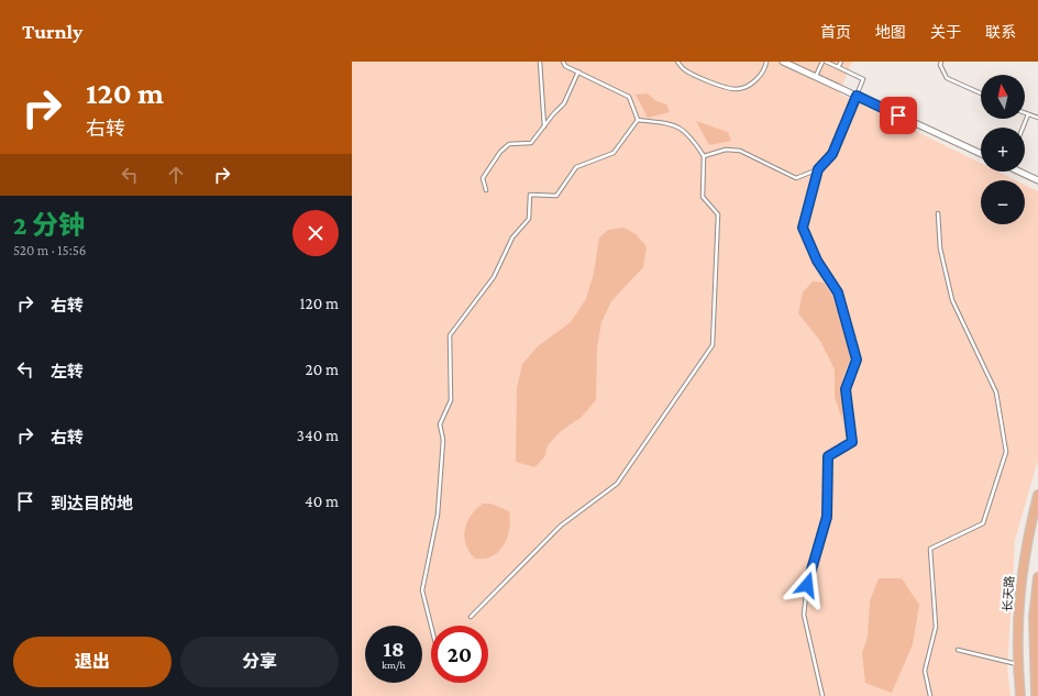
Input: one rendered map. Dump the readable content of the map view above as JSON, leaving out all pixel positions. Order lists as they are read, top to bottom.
{
  "streets": {
    "main road": ["长天路"]
  },
  "north": "top",
  "page": {
    "header": "Turnly",
    "nav": [
      "首页",
      "地图",
      "关于",
      "联系"
    ],
    "turn": ["120 m", "右转"],
    "map_buttons": ["+", "−"],
    "heading": ["2 分钟", "520 m · 15:56"],
    "list": [
      {
        "name": "右转",
        "value": "120 m"
      },
      {
        "name": "左转",
        "value": "20 m"
      },
      {
        "name": "右转",
        "value": "340 m"
      },
      {
        "name": "到达目的地",
        "value": "40 m"
      }
    ],
    "speed": "18 km/h",
    "limit": "20",
    "buttons": ["退出", "分享"]
  }
}
